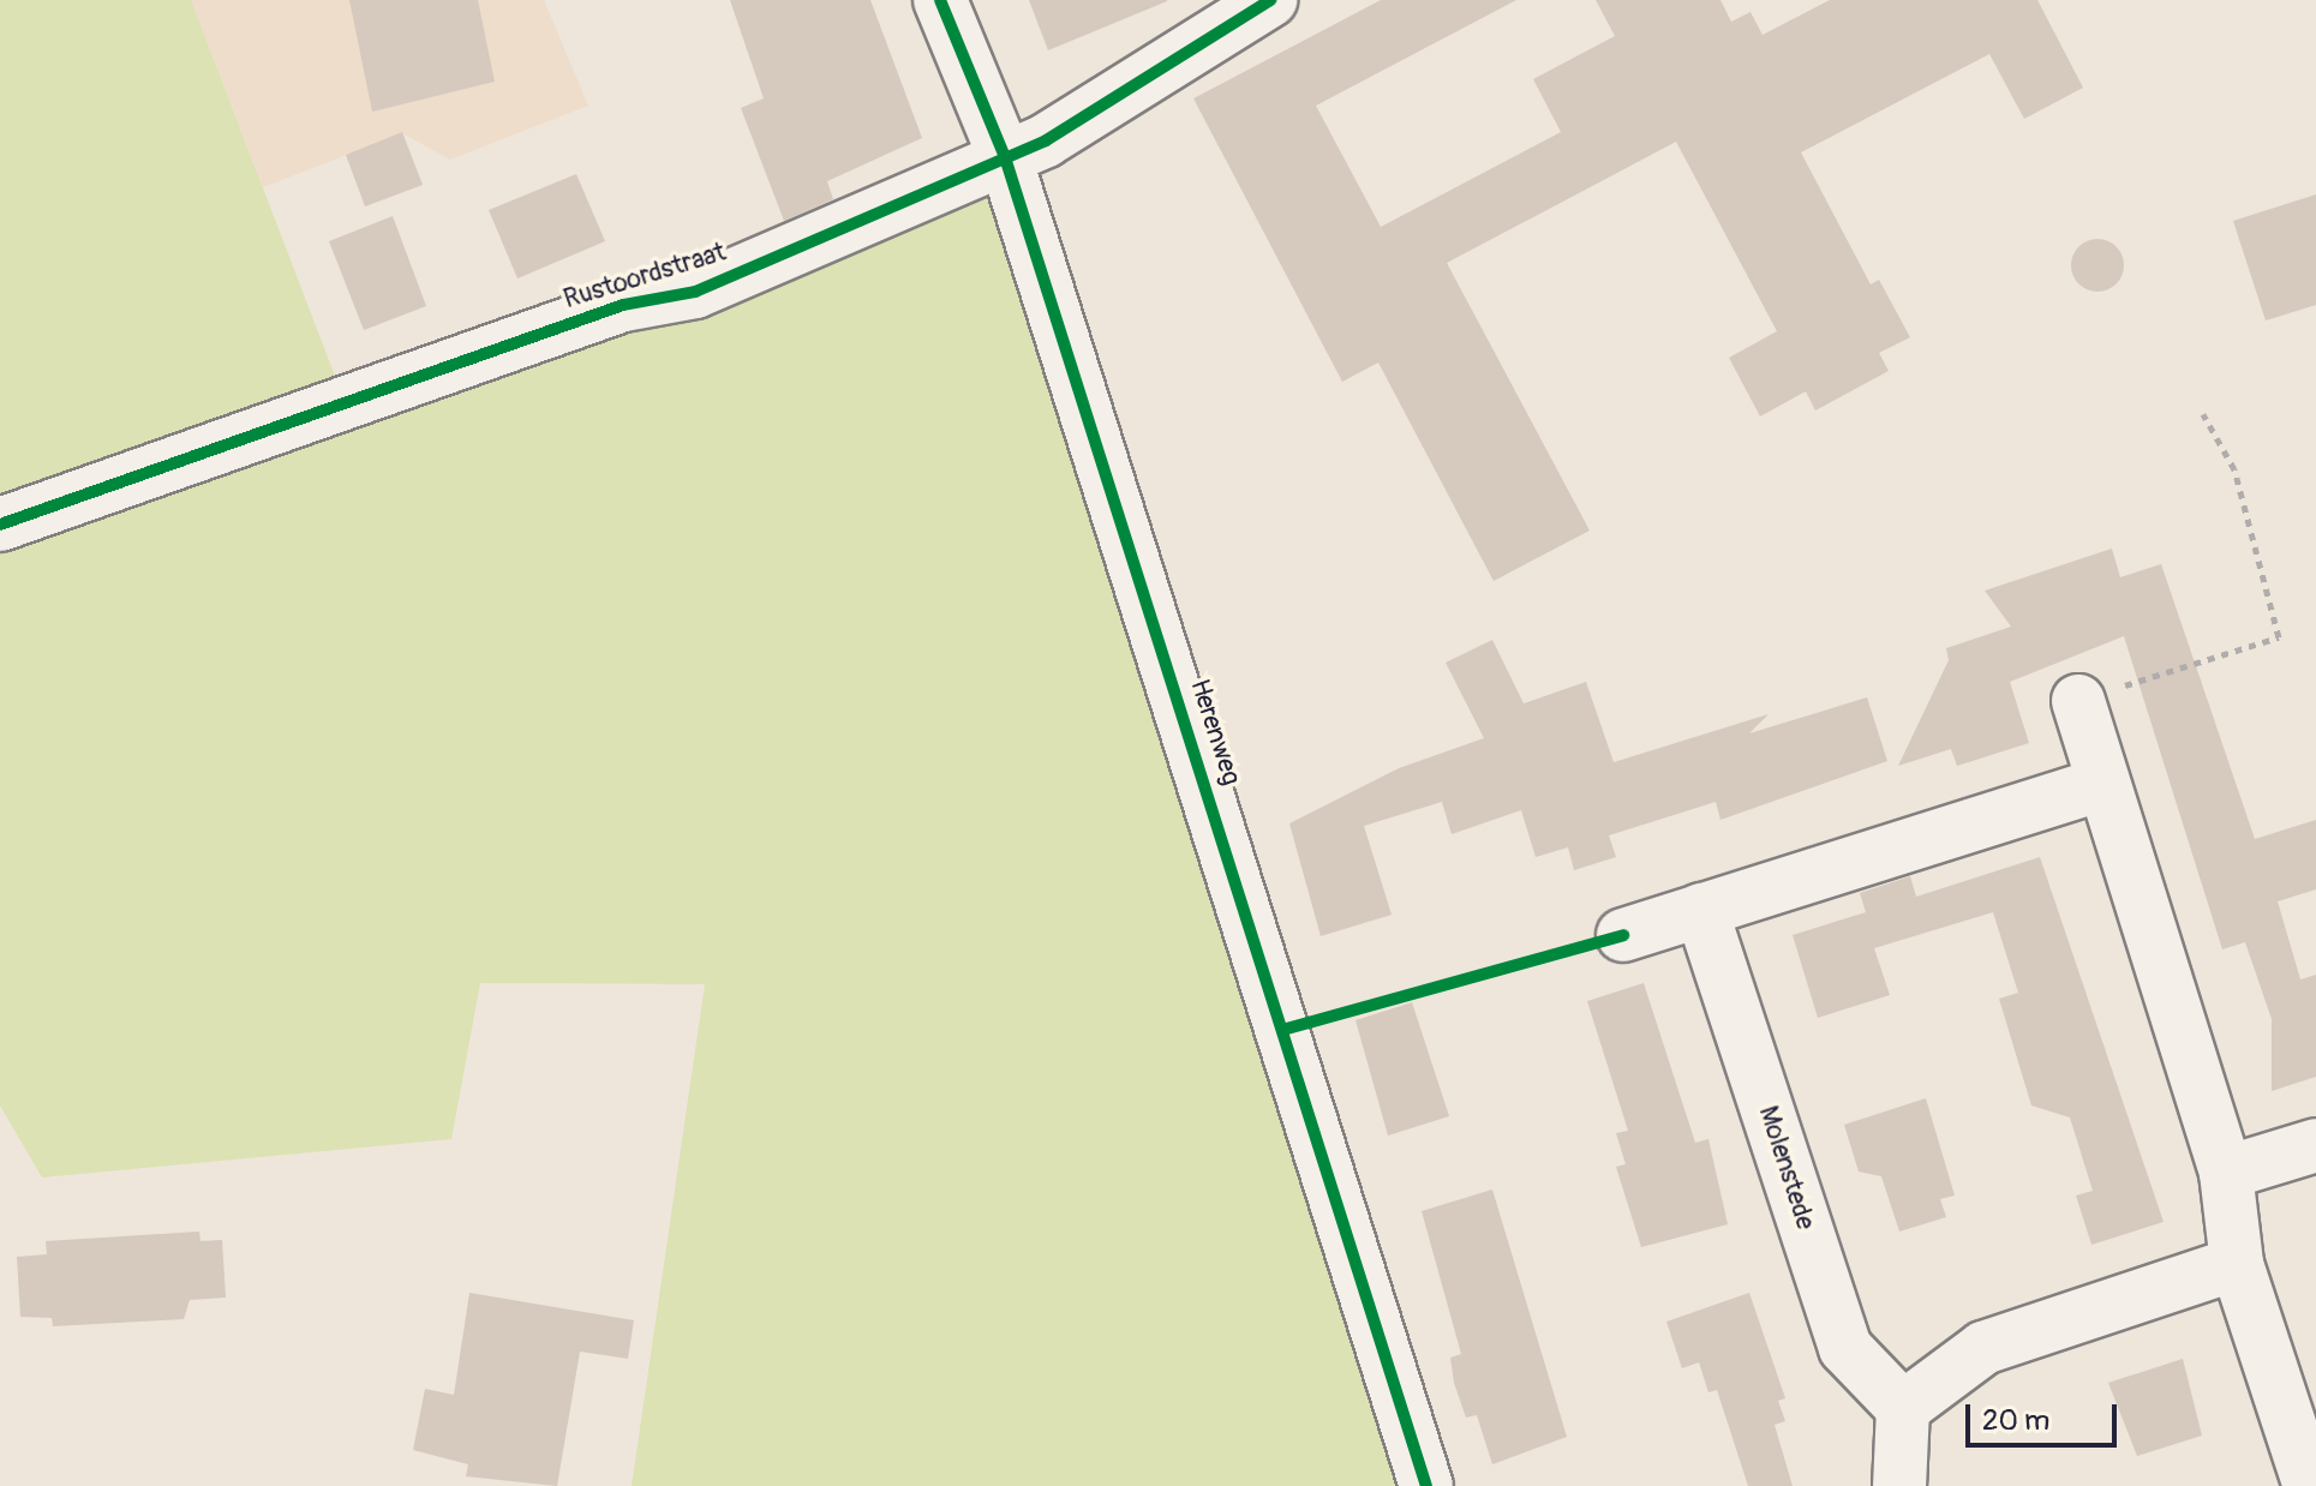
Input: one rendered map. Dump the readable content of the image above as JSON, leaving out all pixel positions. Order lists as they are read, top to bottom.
{
  "streets": {
    "street": ["Rustoordstraat", "Herenweg", "Molenstede"]
  },
  "crossings": [
    ["Rustoordstraat", "Herenweg"]
  ],
  "scale_bar": "20 m"
}
